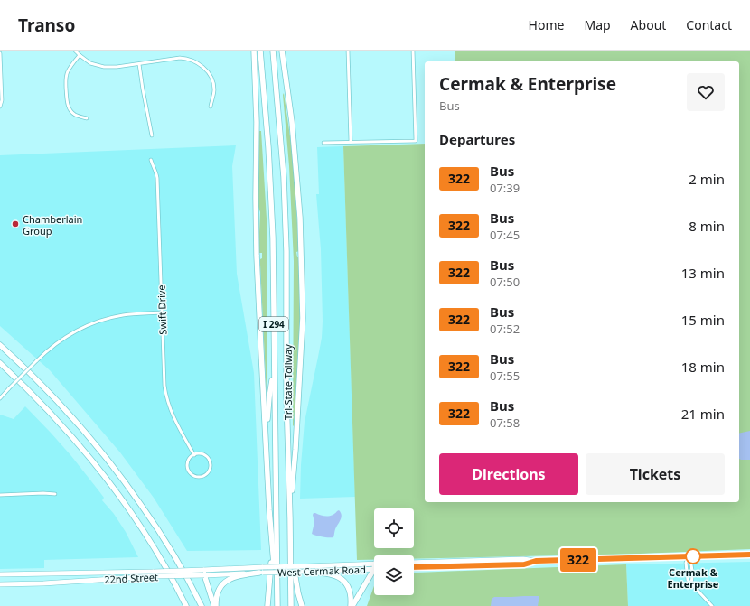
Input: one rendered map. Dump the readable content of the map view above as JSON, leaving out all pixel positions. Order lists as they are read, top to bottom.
{
  "streets": {
    "highway": ["I 294", "Tri-State Tollway"],
    "main road": ["West Cermak Road", "22nd Street"],
    "street": ["Swift Drive"]
  },
  "crossings": [
    ["West Cermak Road", "22nd Street"]
  ],
  "places": ["Chamberlain Group", "Cermak & Enterprise"],
  "lines": ["bus line 322"],
  "page": {
    "header": "Transo",
    "nav": [
      "Home",
      "Map",
      "About",
      "Contact"
    ],
    "on_map": "322",
    "heading": [
      ["Cermak & Enterprise", "Bus"],
      "Departures"
    ],
    "list": [
      {
        "mark": "322",
        "name": "Bus",
        "note": "07:39",
        "value": "2 min"
      },
      {
        "mark": "322",
        "name": "Bus",
        "note": "07:45",
        "value": "8 min"
      },
      {
        "mark": "322",
        "name": "Bus",
        "note": "07:50",
        "value": "13 min"
      },
      {
        "mark": "322",
        "name": "Bus",
        "note": "07:52",
        "value": "15 min"
      },
      {
        "mark": "322",
        "name": "Bus",
        "note": "07:55",
        "value": "18 min"
      },
      {
        "mark": "322",
        "name": "Bus",
        "note": "07:58",
        "value": "21 min"
      }
    ],
    "buttons": ["Directions", "Tickets"]
  }
}
